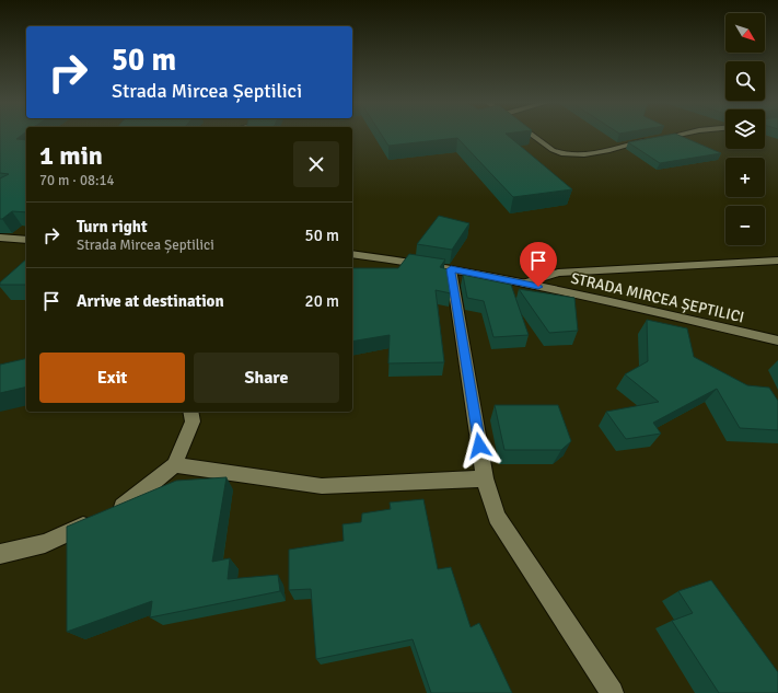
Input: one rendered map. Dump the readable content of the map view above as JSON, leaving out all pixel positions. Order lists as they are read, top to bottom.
{
  "streets": {
    "street": ["STRADA MIRCEA ȘEPTILICI"]
  },
  "north": "bottom right",
  "page": {
    "map_buttons": ["+", "−"],
    "turn": ["50 m", "Strada Mircea Șeptilici"],
    "heading": ["1 min", "70 m · 08:14"],
    "list": [
      {
        "name": "Turn right",
        "note": "Strada Mircea Șeptilici",
        "value": "50 m"
      },
      {
        "name": "Arrive at destination",
        "value": "20 m"
      }
    ],
    "buttons": ["Exit", "Share"]
  }
}
